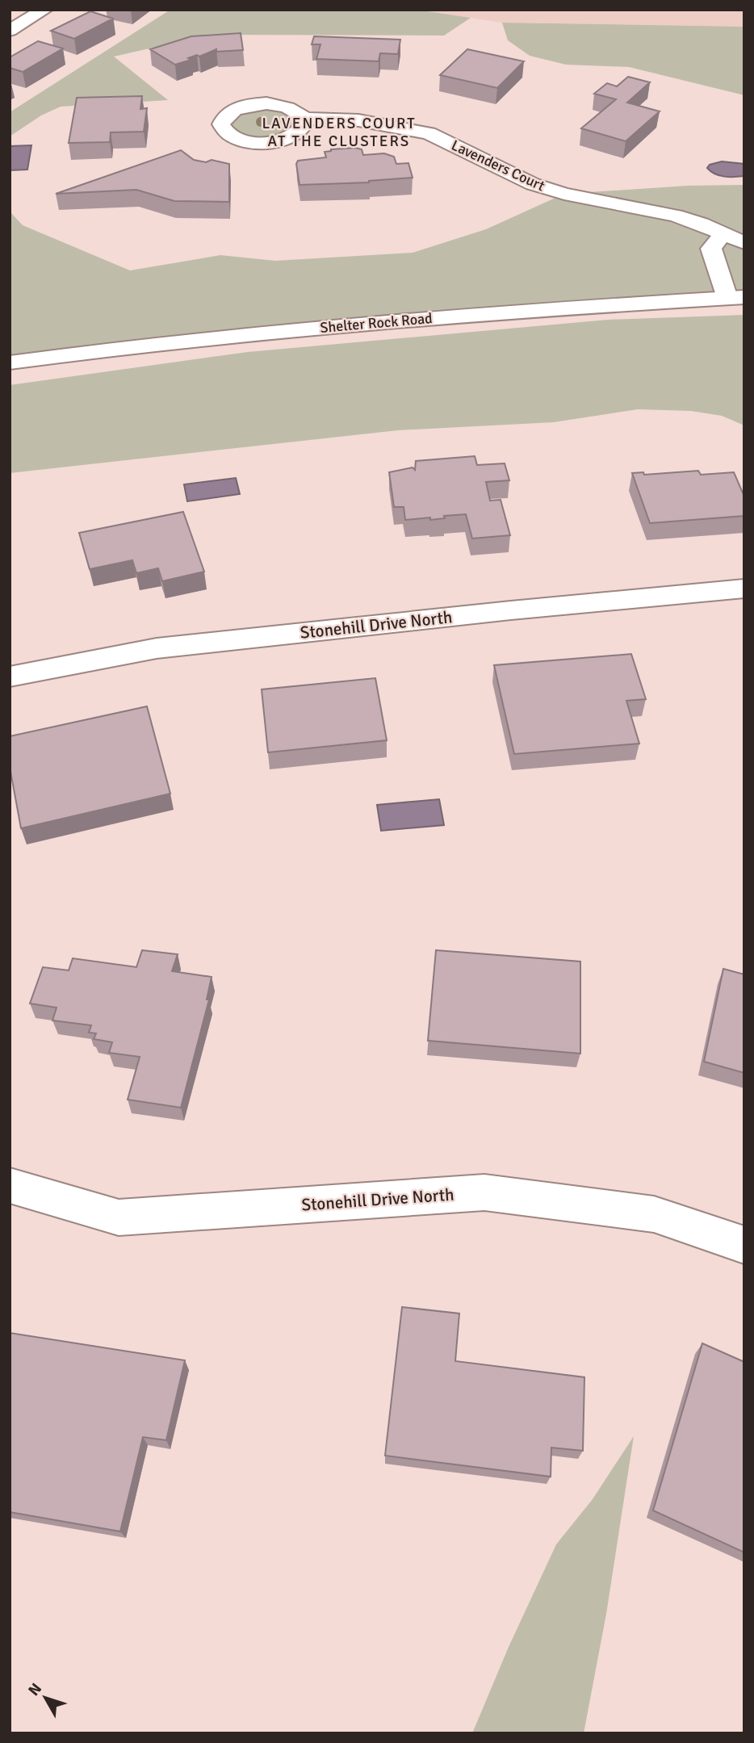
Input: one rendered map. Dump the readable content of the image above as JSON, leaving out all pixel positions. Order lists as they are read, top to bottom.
{
  "streets": {
    "street": ["Lavenders Court", "Shelter Rock Road", "Stonehill Drive North"]
  },
  "districts": ["LAVENDERS COURT AT THE CLUSTERS"],
  "north": "top left"
}
